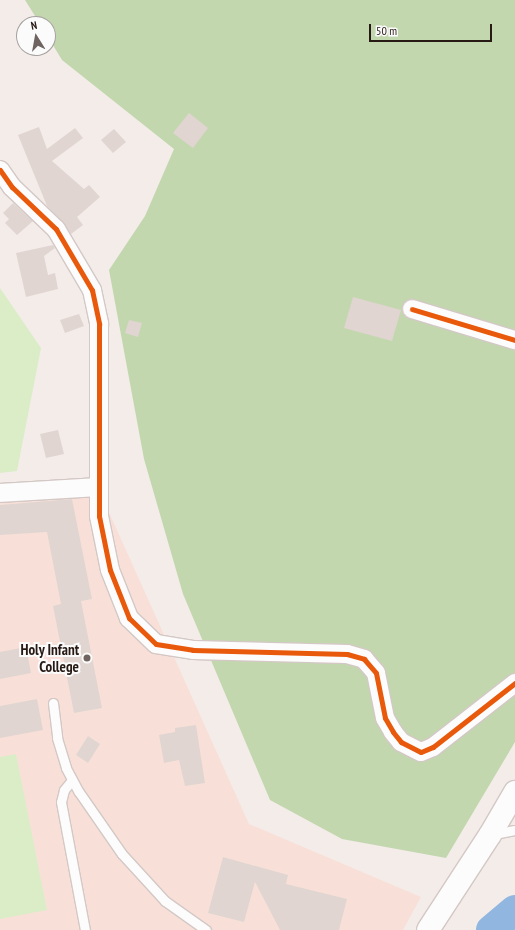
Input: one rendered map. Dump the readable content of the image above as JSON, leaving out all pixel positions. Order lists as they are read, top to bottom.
{
  "places": ["Holy Infant College"],
  "scale_bar": "50 m",
  "north": "top"
}
